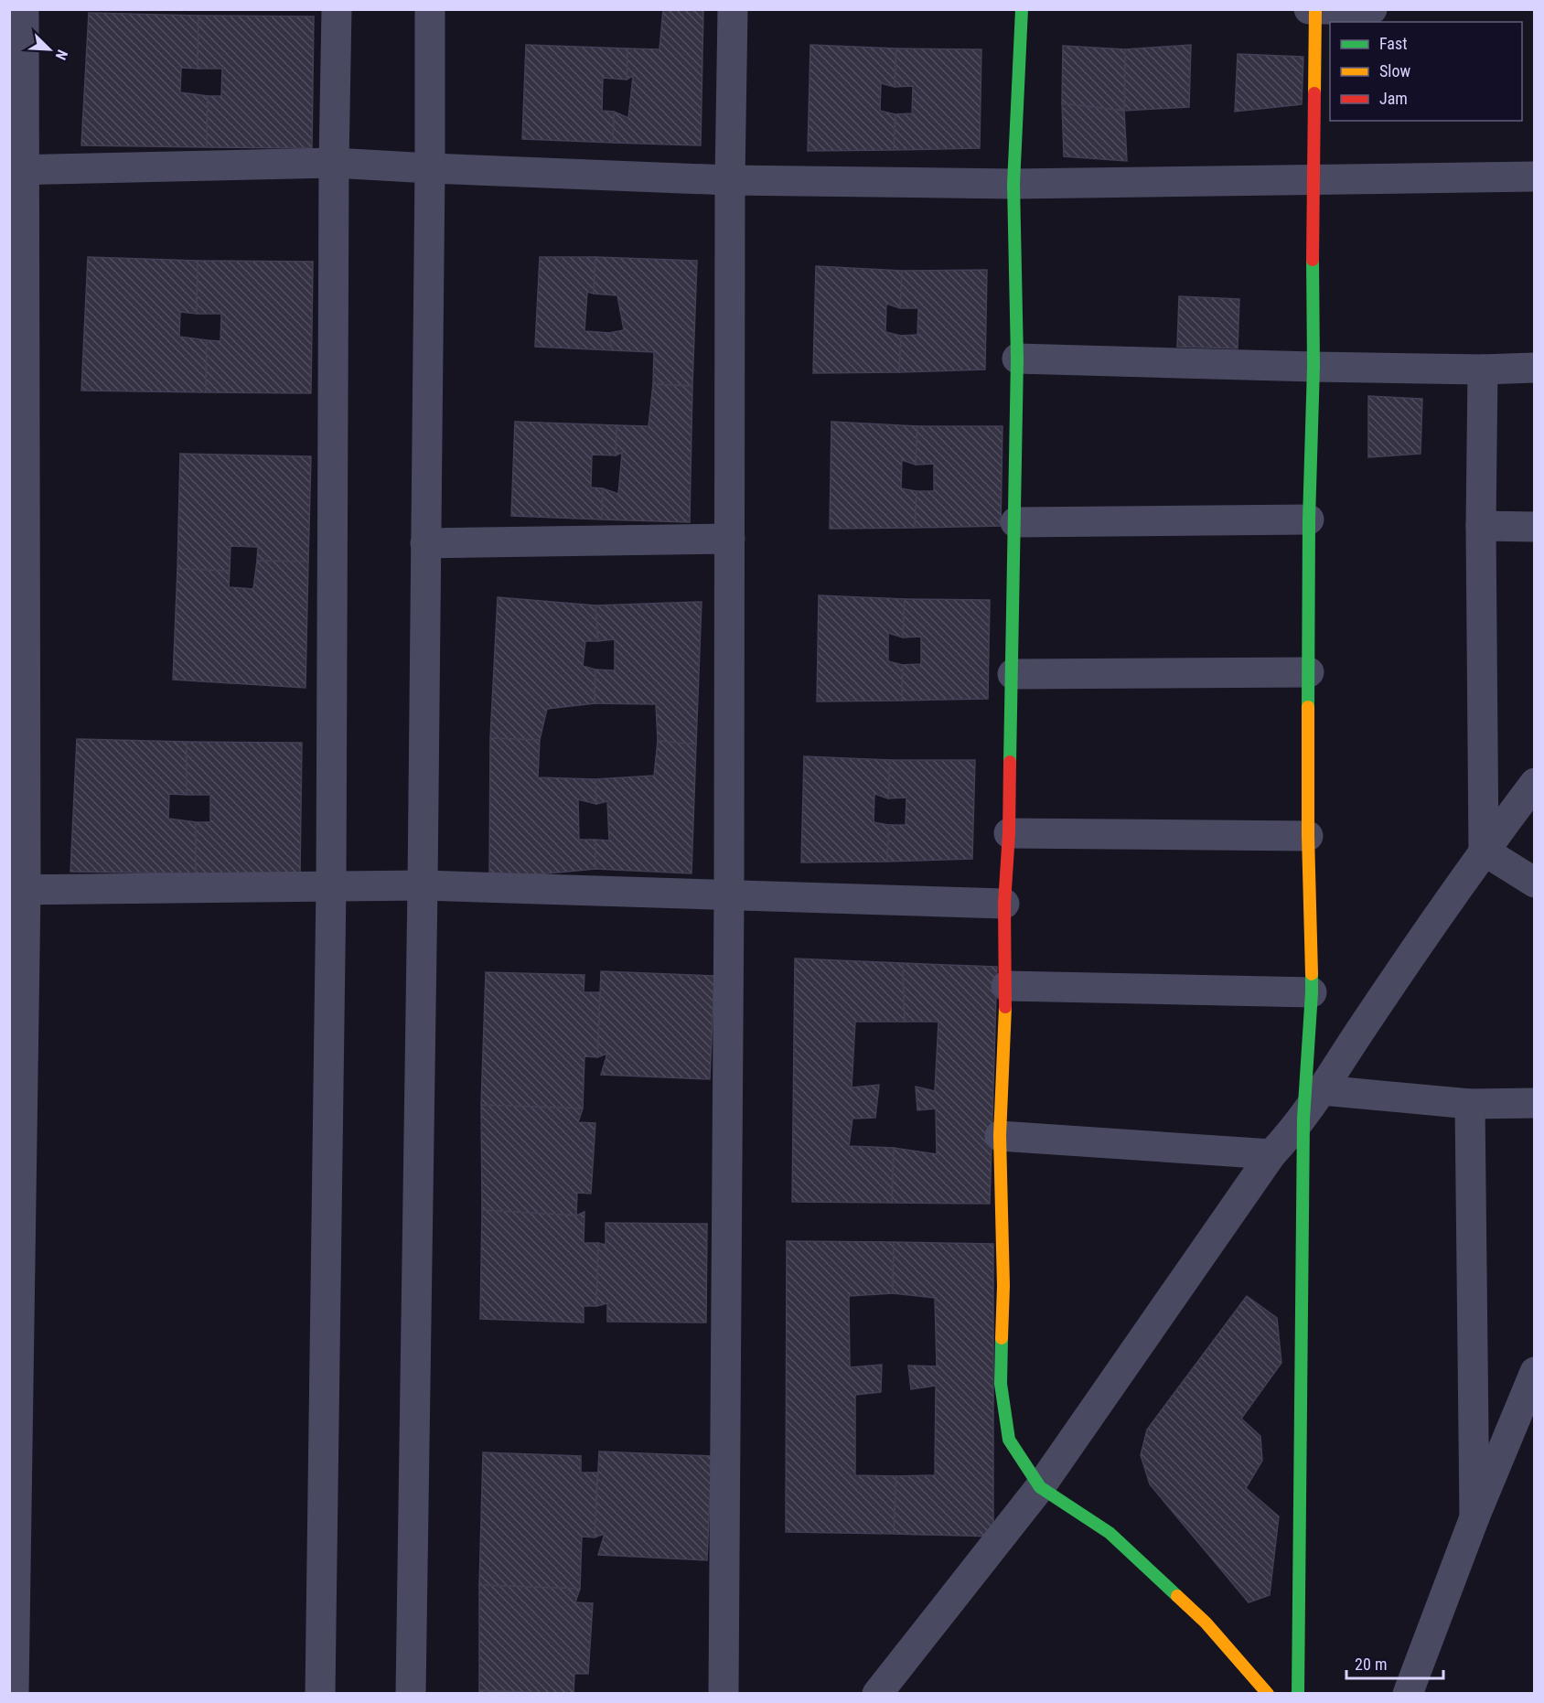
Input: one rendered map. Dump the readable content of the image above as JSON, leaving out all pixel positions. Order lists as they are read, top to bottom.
{
  "legend": ["Fast", "Slow", "Jam"],
  "scale_bar": "20 m",
  "north": "bottom right"
}
